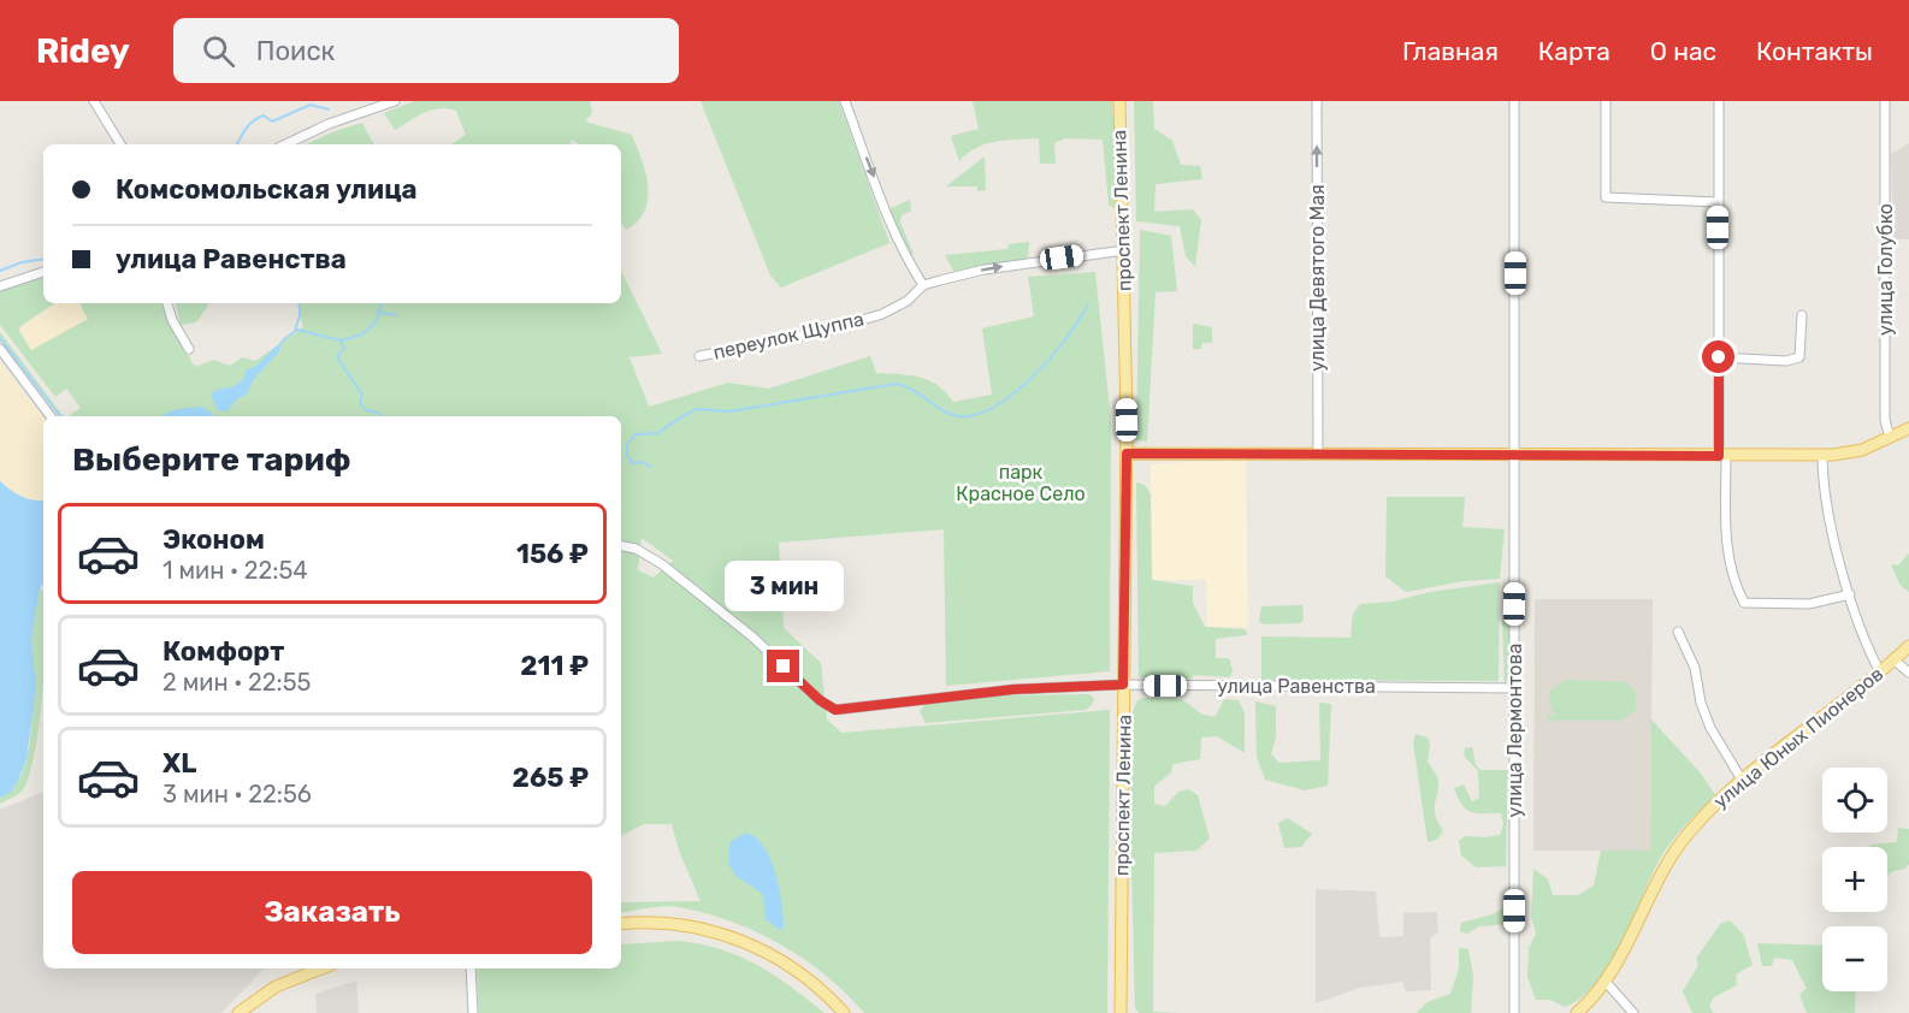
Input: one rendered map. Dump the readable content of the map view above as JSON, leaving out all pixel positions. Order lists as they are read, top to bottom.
{
  "streets": {
    "main road": ["проспект Ленина", "улица Юных Пионеров"],
    "street": [
      "улица Голубко",
      "улица Девятого Мая",
      "переулок Щуппа",
      "улица Равенства",
      "улица Лермонтова"
    ]
  },
  "crossings": [
    ["проспект Ленина", "переулок Щуппа"],
    ["проспект Ленина", "улица Равенства"],
    ["улица Равенства", "улица Лермонтова"]
  ],
  "one_way": ["улица Девятого Мая", "переулок Щуппа"],
  "parks": ["парк Красное Село"],
  "page": {
    "header": "Ridey",
    "search": "Поиск",
    "nav": [
      "Главная",
      "Карта",
      "О нас",
      "Контакты"
    ],
    "banner": ["Комсомольская улица", "улица Равенства"],
    "heading": "Выберите тариф",
    "list": [
      {
        "name": "Эконом",
        "note": "1 мин · 22:54",
        "value": "156 ₽"
      },
      {
        "name": "Комфорт",
        "note": "2 мин · 22:55",
        "value": "211 ₽"
      },
      {
        "name": "XL",
        "note": "3 мин · 22:56",
        "value": "265 ₽"
      }
    ],
    "bubble": "3 мин",
    "map_buttons": ["+", "−"],
    "buttons": "Заказать"
  }
}
